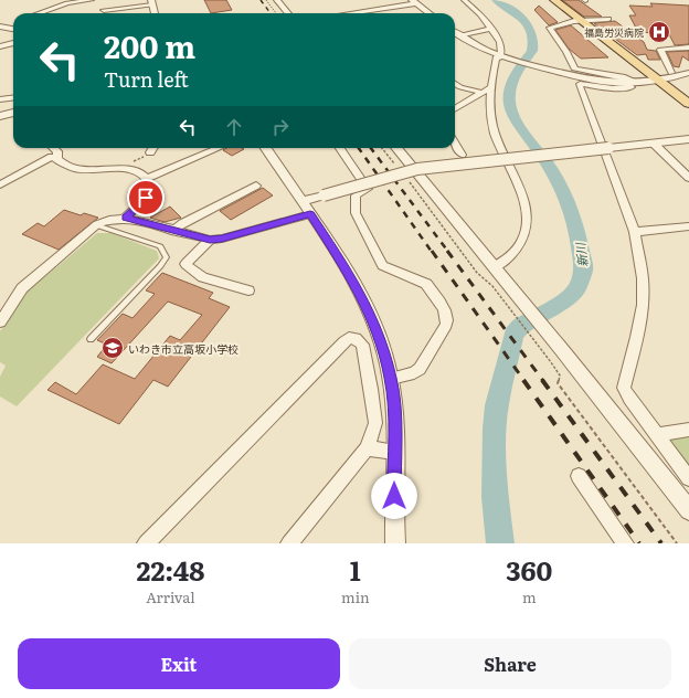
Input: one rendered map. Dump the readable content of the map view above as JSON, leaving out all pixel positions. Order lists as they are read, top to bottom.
{
  "water": ["新川"],
  "places": {
    "hospital": ["福島労災病院"],
    "school or university": ["いわき市立高坂小学校"]
  },
  "page": {
    "turn": ["200 m", "Turn left"],
    "eta": [
      "22:48",
      "Arrival",
      "1",
      "min",
      "360",
      "m"
    ],
    "buttons": ["Exit", "Share"]
  }
}
